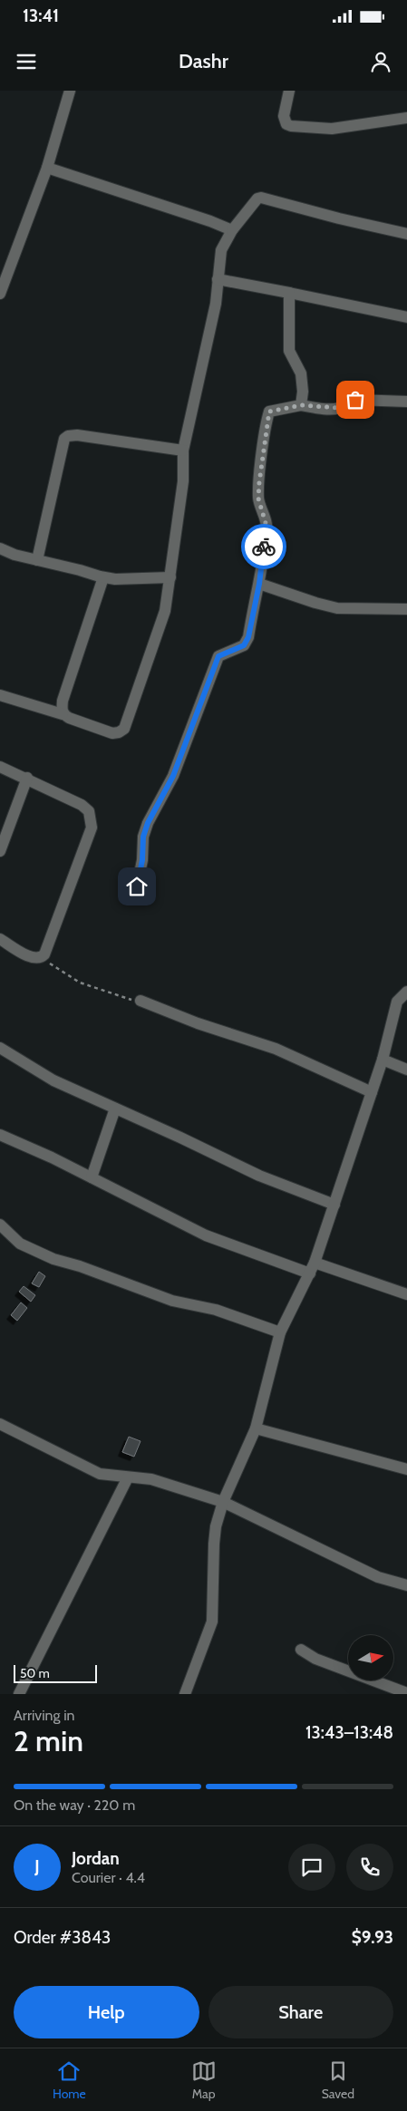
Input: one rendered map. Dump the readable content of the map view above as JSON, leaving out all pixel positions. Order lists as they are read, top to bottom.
{
  "scale_bar": "50 m",
  "north": "right",
  "page": {
    "status": "13:41",
    "header": "Dashr",
    "scale": "50 m",
    "heading": ["2 min", "Arriving in", "13:43–13:48"],
    "panel": [
      "Jordan",
      "Courier · 4.4",
      "Order #3843",
      "$9.93"
    ],
    "bar": "On the way · 220 m",
    "round": "J",
    "buttons": ["Help", "Share"],
    "tabs": ["Home", "Map", "Saved"]
  }
}
